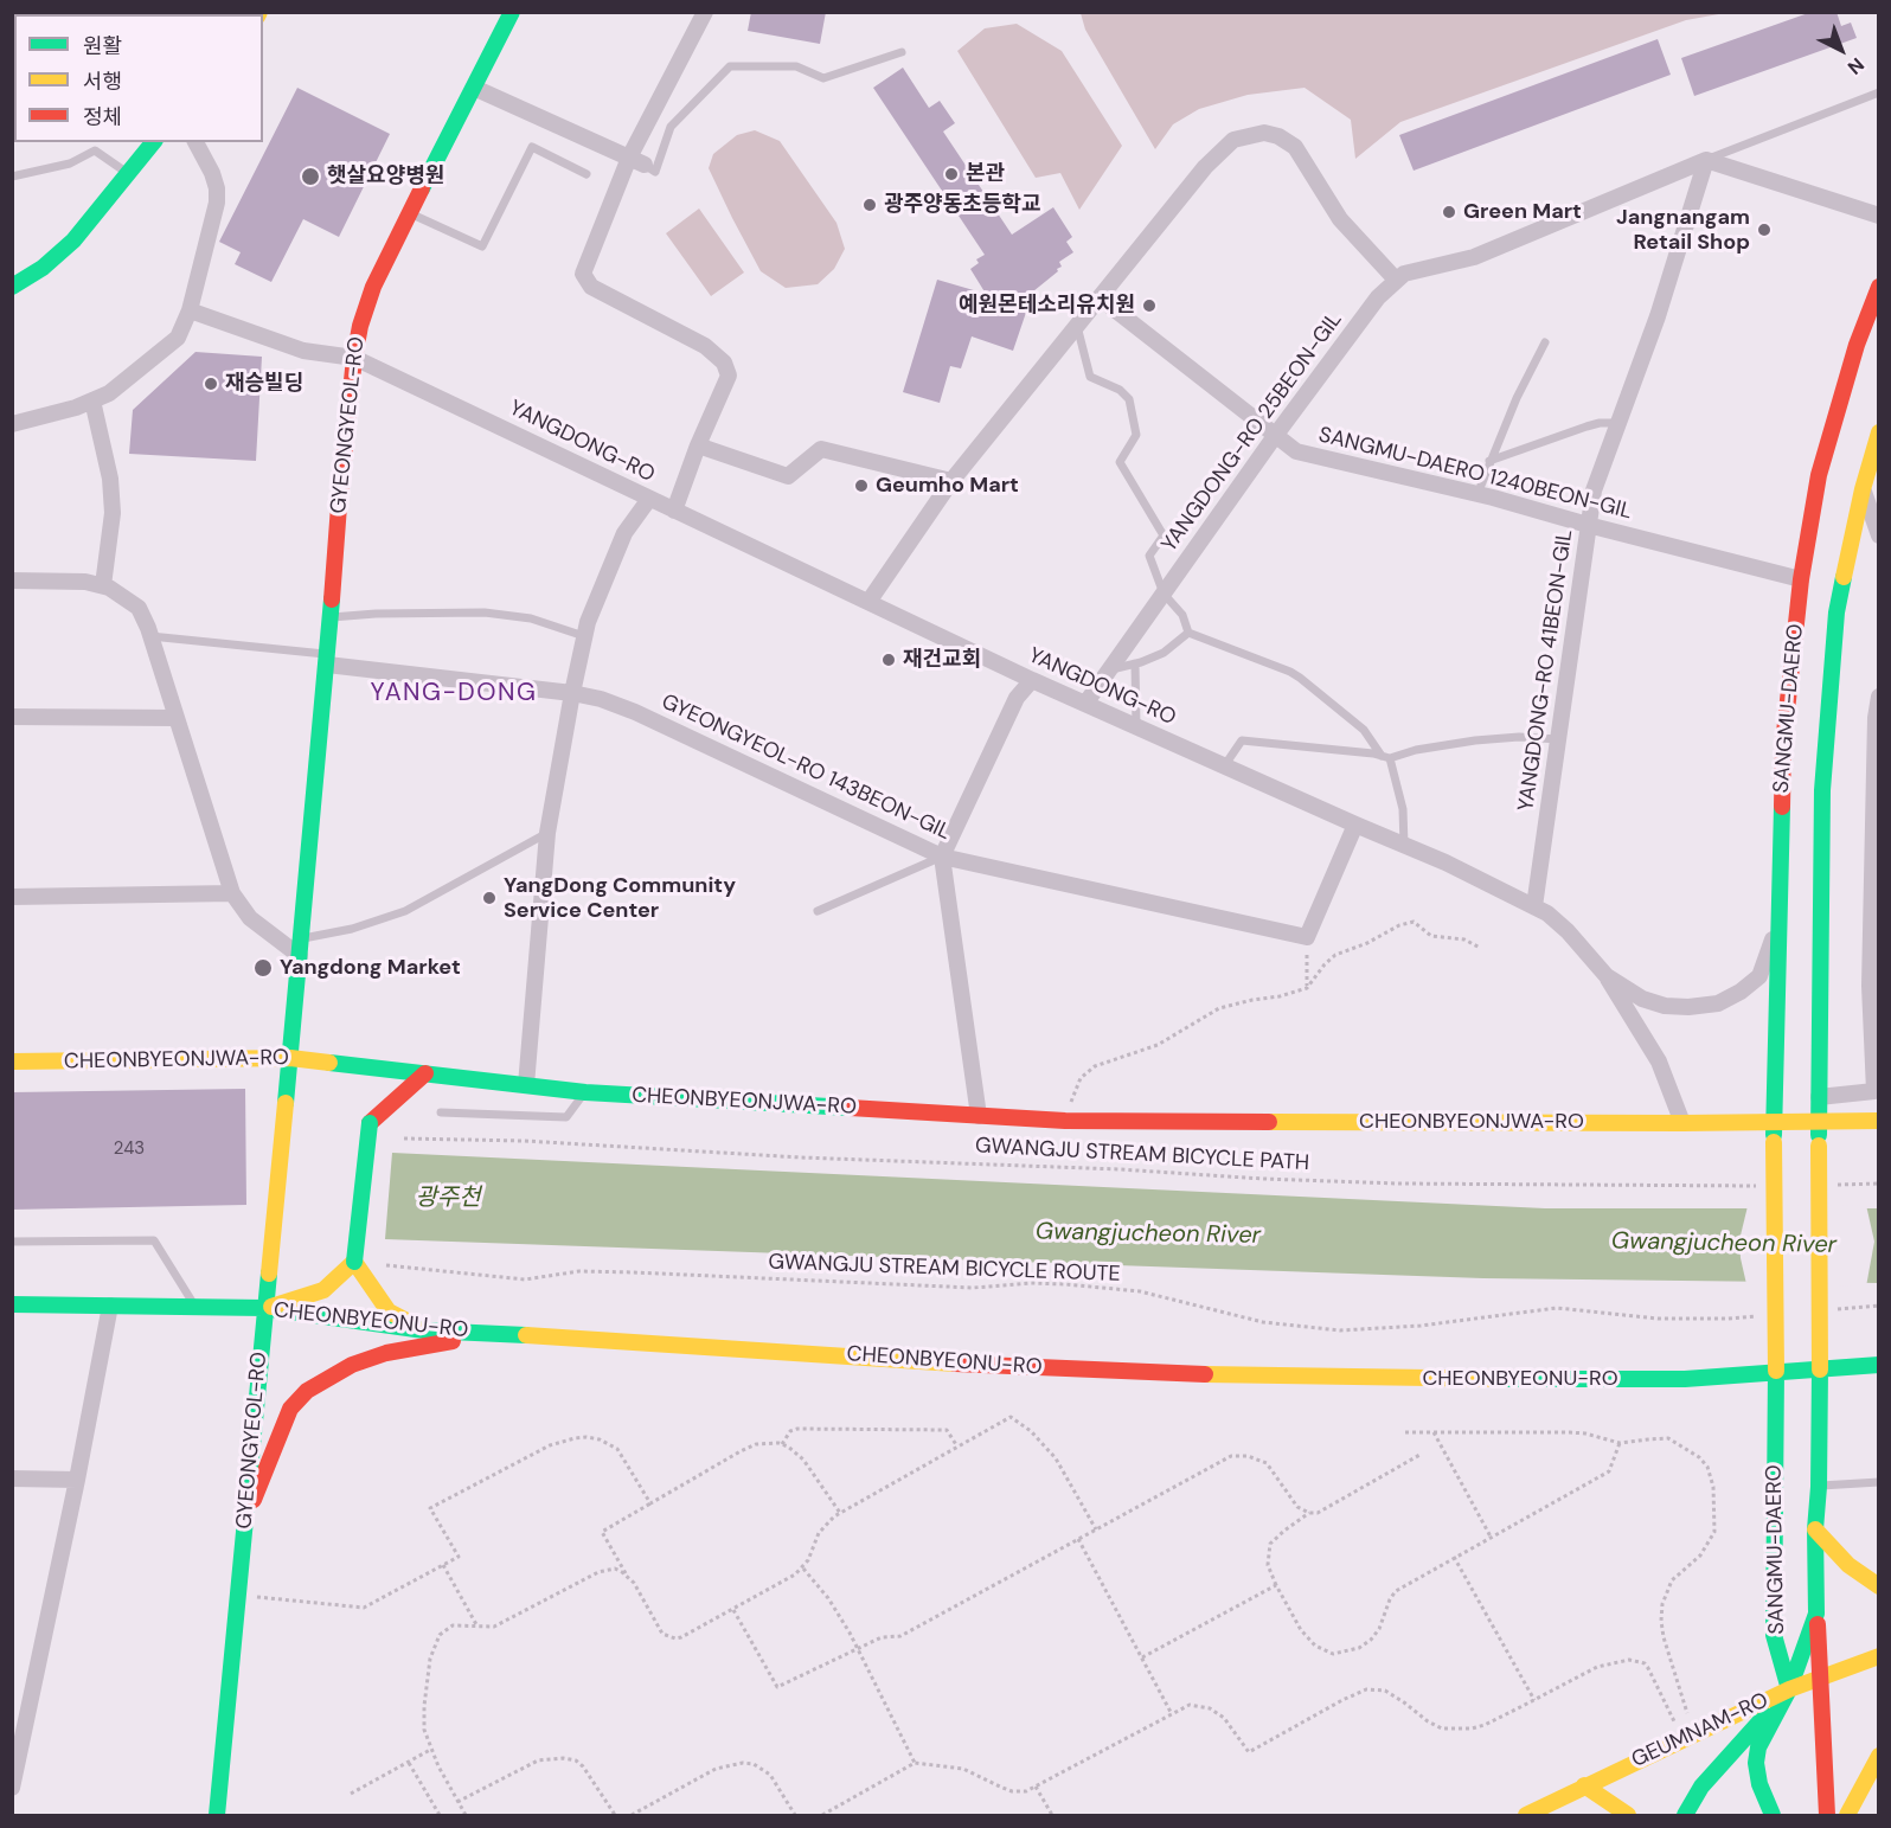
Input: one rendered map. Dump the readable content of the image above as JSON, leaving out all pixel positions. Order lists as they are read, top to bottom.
{
  "streets": {
    "street": [
      "GYEONGYEOL-RO",
      "YANGDONG-RO 25BEON-GIL",
      "YANGDONG-RO",
      "SANGMU-DAERO 1240BEON-GIL",
      "YANGDONG-RO 41BEON-GIL",
      "SANGMU-DAERO",
      "GYEONGYEOL-RO 143BEON-GIL",
      "CHEONBYEONJWA-RO",
      "CHEONBYEONU-RO",
      "GEUMNAM-RO"
    ],
    "path": ["GWANGJU STREAM BICYCLE PATH", "GWANGJU STREAM BICYCLE ROUTE"]
  },
  "crossings": [
    ["GYEONGYEOL-RO", "YANGDONG-RO"],
    ["GYEONGYEOL-RO", "GYEONGYEOL-RO 143BEON-GIL"],
    ["GYEONGYEOL-RO", "CHEONBYEONJWA-RO"],
    ["GYEONGYEOL-RO", "CHEONBYEONU-RO"],
    ["YANGDONG-RO 25BEON-GIL", "YANGDONG-RO"],
    ["YANGDONG-RO 25BEON-GIL", "SANGMU-DAERO 1240BEON-GIL"],
    ["YANGDONG-RO", "YANGDONG-RO 41BEON-GIL"],
    ["YANGDONG-RO", "SANGMU-DAERO"],
    ["SANGMU-DAERO 1240BEON-GIL", "YANGDONG-RO 41BEON-GIL"],
    ["SANGMU-DAERO 1240BEON-GIL", "SANGMU-DAERO"],
    ["SANGMU-DAERO", "CHEONBYEONJWA-RO"],
    ["SANGMU-DAERO", "CHEONBYEONU-RO"],
    ["SANGMU-DAERO", "GEUMNAM-RO"]
  ],
  "districts": ["YANG-DONG"],
  "water": ["광주천", "Gwangjucheon River"],
  "places": [
    "본관",
    "햇살요양병원",
    "광주양동초등학교",
    "Green Mart",
    "Jangnangam Retail Shop",
    "예원몬테소리유치원",
    "재승빌딩",
    "Geumho Mart",
    "재건교회",
    "YangDong Community Service Center",
    "Yangdong Market"
  ],
  "house_numbers": ["243"],
  "legend": ["원활", "서행", "정체"],
  "north": "bottom right"
}
